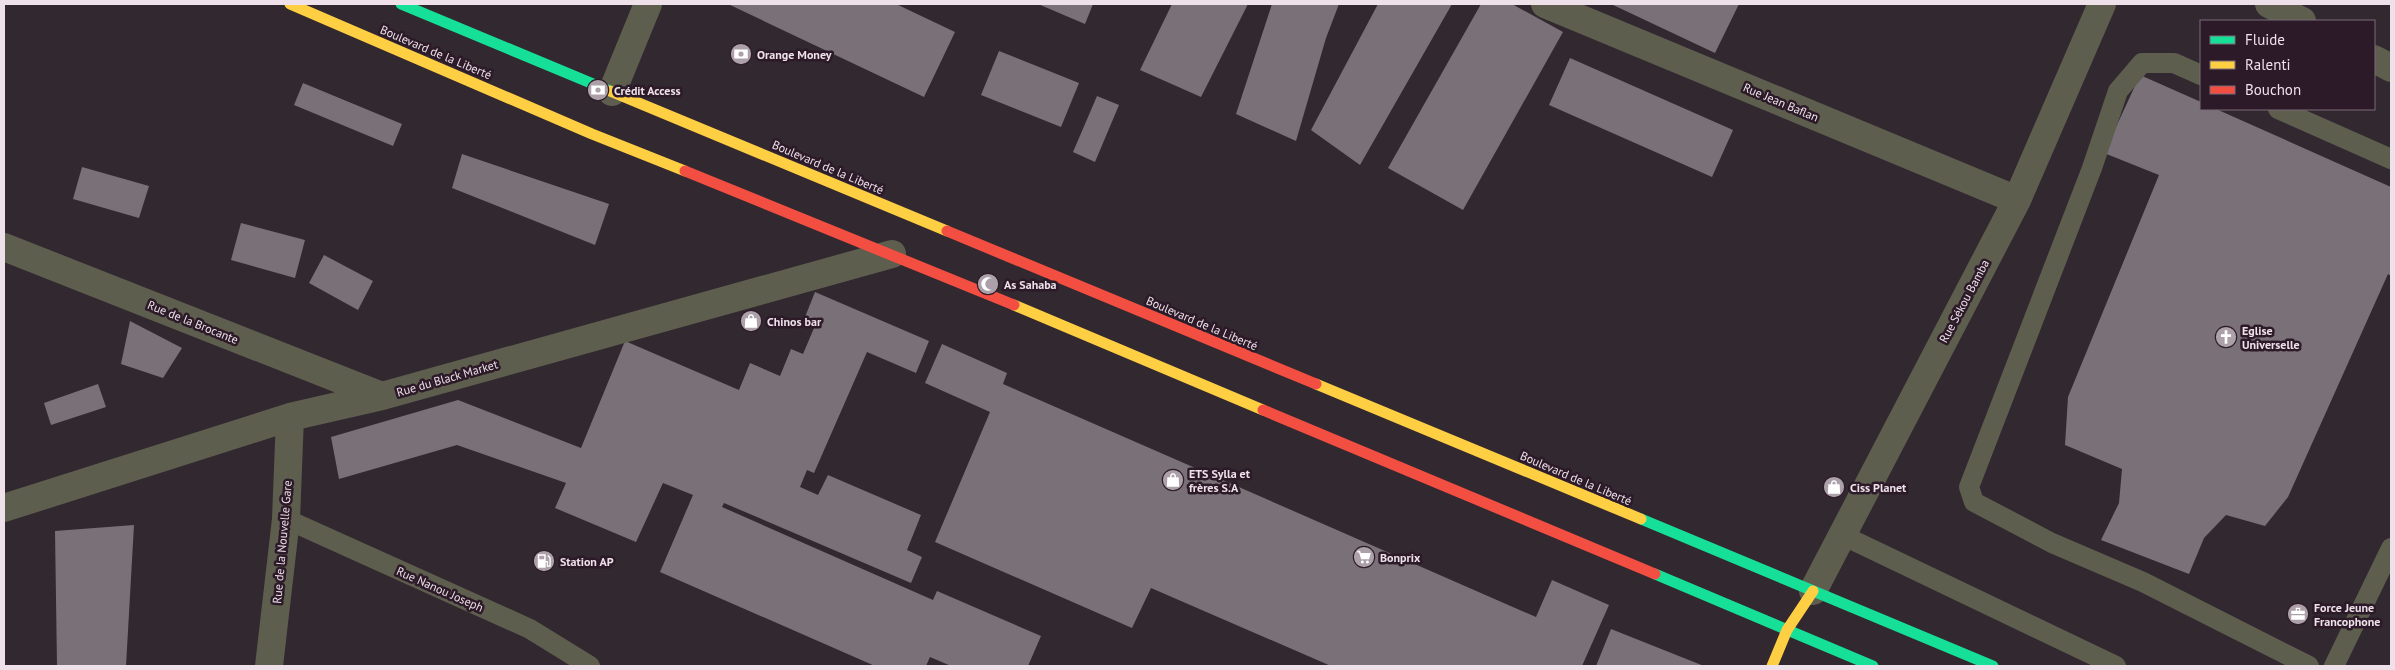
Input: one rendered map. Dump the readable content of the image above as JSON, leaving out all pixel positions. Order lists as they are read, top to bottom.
{
  "streets": {
    "street": [
      "Boulevard de la Liberté",
      "Rue Jean Baflan",
      "Rue Sékou Bamba",
      "Rue de la Brocante",
      "Rue du Black Market",
      "Rue de la Nouvelle Gare"
    ],
    "lane": ["Rue Nanou Joseph"]
  },
  "crossings": [
    ["Boulevard de la Liberté", "Rue Sékou Bamba"],
    ["Boulevard de la Liberté", "Rue du Black Market"],
    ["Rue Jean Baflan", "Rue Sékou Bamba"],
    ["Rue de la Brocante", "Rue du Black Market"],
    ["Rue du Black Market", "Rue de la Nouvelle Gare"],
    ["Rue de la Nouvelle Gare", "Rue Nanou Joseph"]
  ],
  "places": {
    "bank": ["Orange Money", "Crédit Access"],
    "mosque": ["As Sahaba"],
    "shop": ["Chinos bar", "ETS Sylla et frères S.A", "Ciss Planet"],
    "church": ["Eglise Universelle"],
    "supermarket": ["Bonprix"],
    "fuel station": ["Station AP"],
    "office": ["Force Jeune Francophone"]
  },
  "legend": ["Fluide", "Ralenti", "Bouchon"]
}
